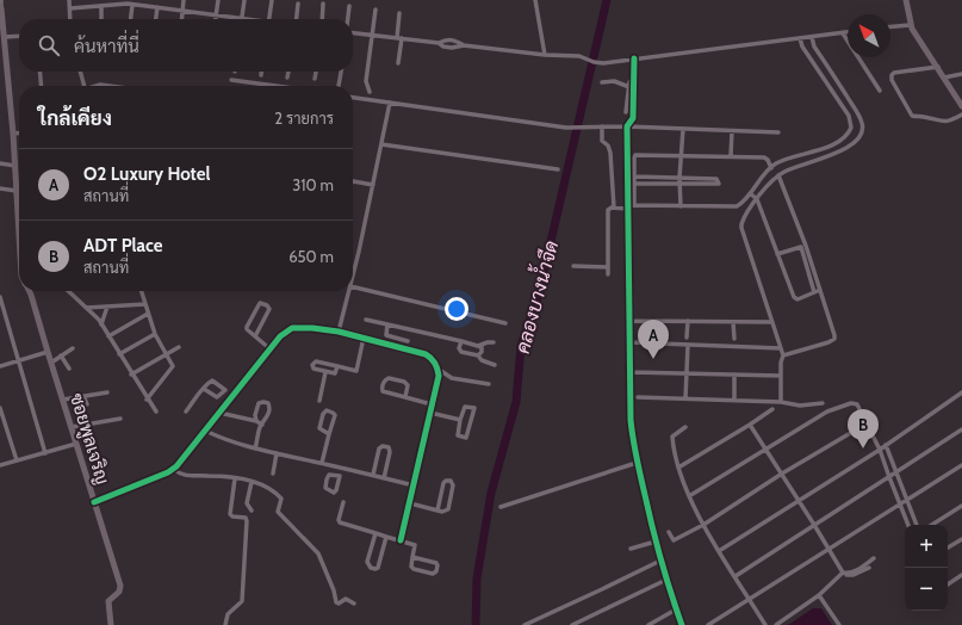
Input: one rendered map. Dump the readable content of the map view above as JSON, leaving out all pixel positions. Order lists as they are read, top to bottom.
{
  "streets": {
    "street": ["ซอยพูลเจริญ"]
  },
  "water": ["คลองบางน้ำจืด"],
  "north": "top left",
  "page": {
    "search": "ค้นหาที่นี่",
    "heading": ["ใกล้เคียง", "2 รายการ"],
    "list": [
      {
        "mark": "A",
        "name": "O2 Luxury Hotel",
        "note": "สถานที่",
        "value": "310 m"
      },
      {
        "mark": "B",
        "name": "ADT Place",
        "note": "สถานที่",
        "value": "650 m"
      }
    ],
    "pins": ["A", "B"],
    "map_buttons": ["+", "−"]
  }
}
